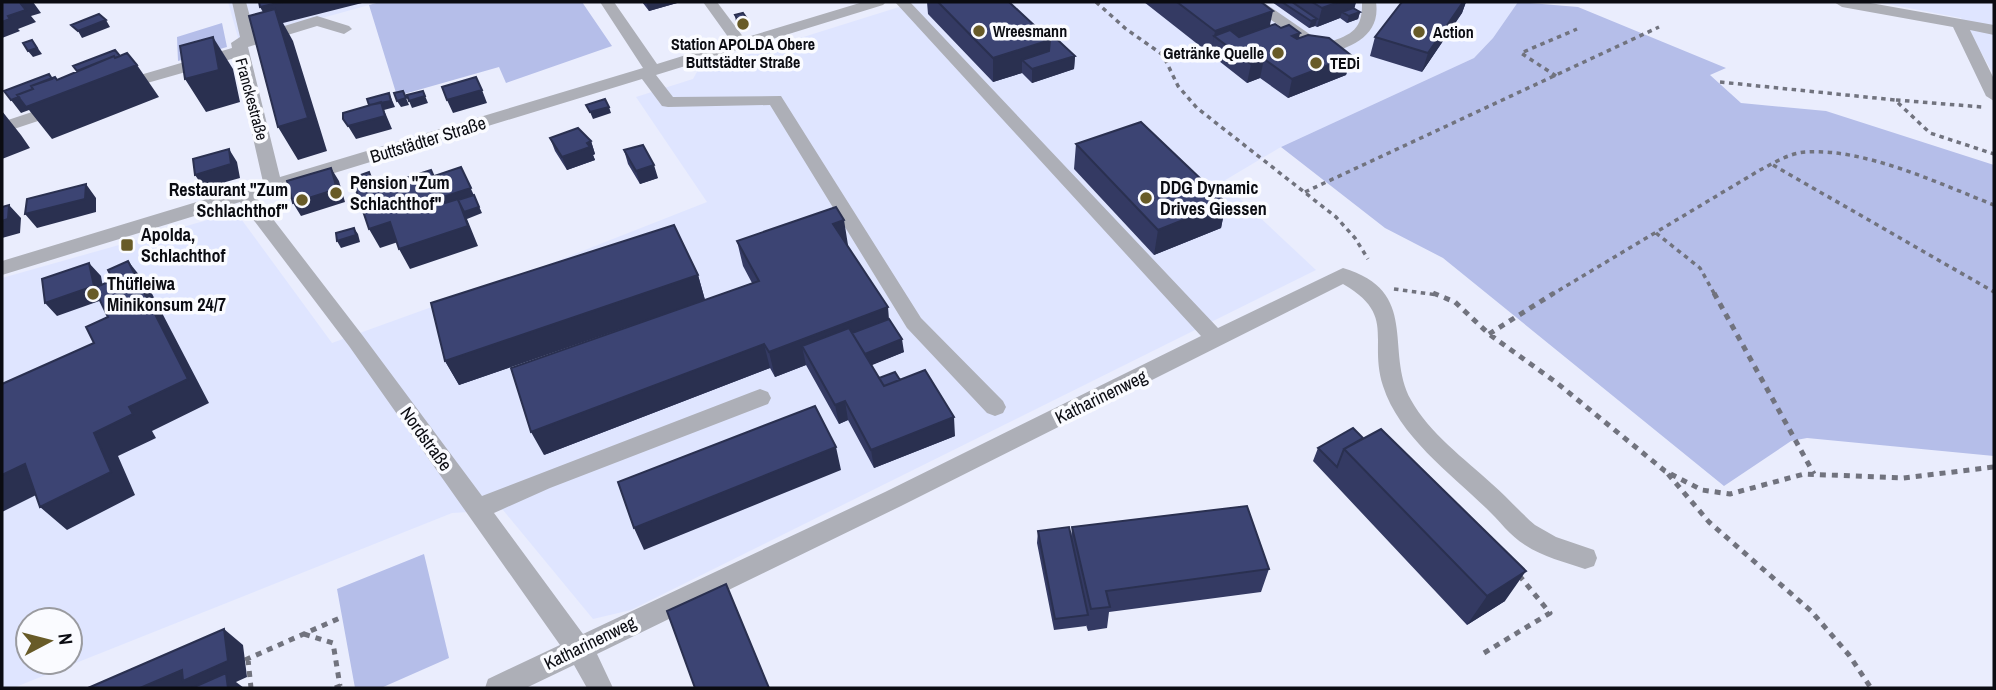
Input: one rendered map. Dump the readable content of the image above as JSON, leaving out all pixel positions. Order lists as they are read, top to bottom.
{
  "streets": {
    "street": [
      "Franckestraße",
      "Buttstädter Straße",
      "Katharinenweg",
      "Nordstraße"
    ]
  },
  "crossings": [
    ["Franckestraße", "Buttstädter Straße"],
    ["Buttstädter Straße", "Nordstraße"],
    ["Katharinenweg", "Nordstraße"]
  ],
  "places": {
    "other": [
      "Station APOLDA Obere Buttstädter Straße",
      "Wreesmann",
      "Action",
      "Getränke Quelle",
      "TEDi",
      "Pension \"Zum Schlachthof\"",
      "DDG Dynamic Drives Giessen",
      "Restaurant \"Zum Schlachthof\"",
      "Thüfleiwa Minikonsum 24/7"
    ],
    "transit": ["Apolda, Schlachthof"]
  },
  "north": "right"
}
